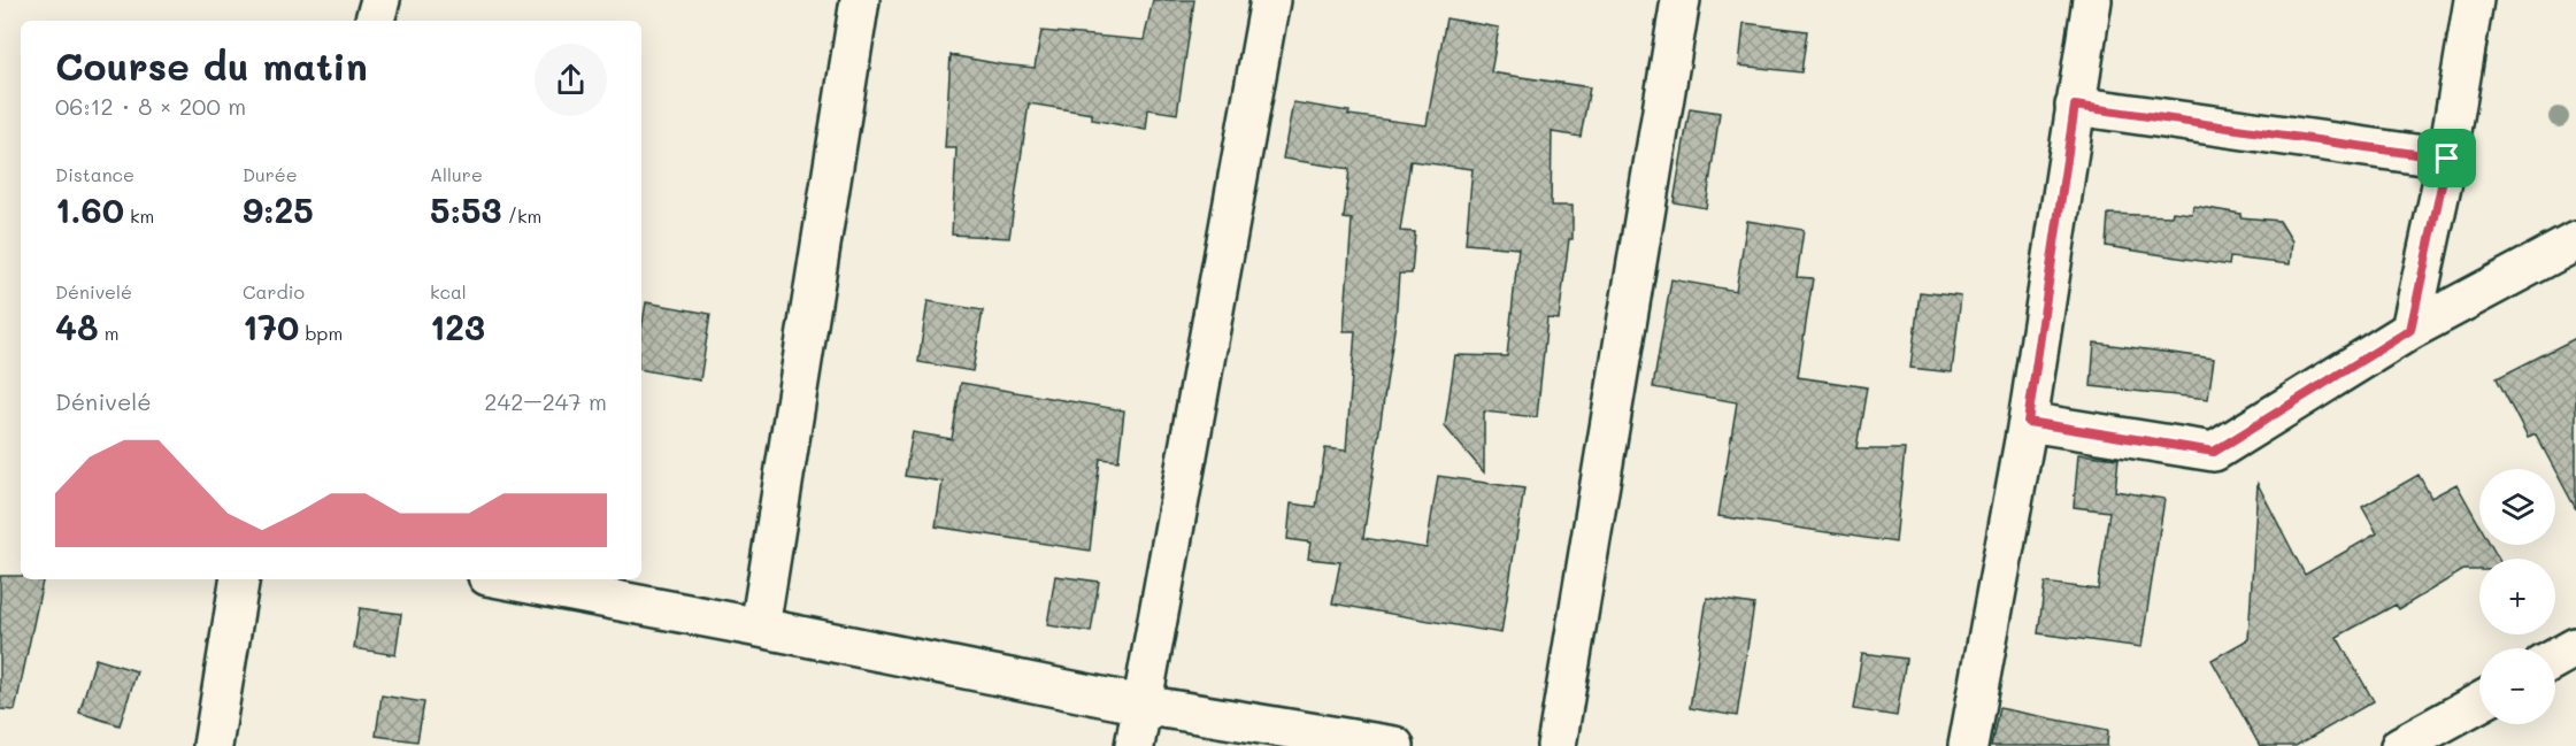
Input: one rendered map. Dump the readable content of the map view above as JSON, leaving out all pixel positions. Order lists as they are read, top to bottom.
{
  "page": {
    "heading": ["Course du matin", "06:12 · 8 × 200 m"],
    "stats": [
      ["Distance", "1.60 km"],
      ["Durée", "9:25"],
      ["Allure", "5:53 /km"],
      ["Dénivelé", "48 m"],
      ["Cardio", "170 bpm"],
      ["kcal", "123"]
    ],
    "chart": ["Dénivelé", "242–247 m"],
    "map_buttons": ["+", "−"]
  }
}
